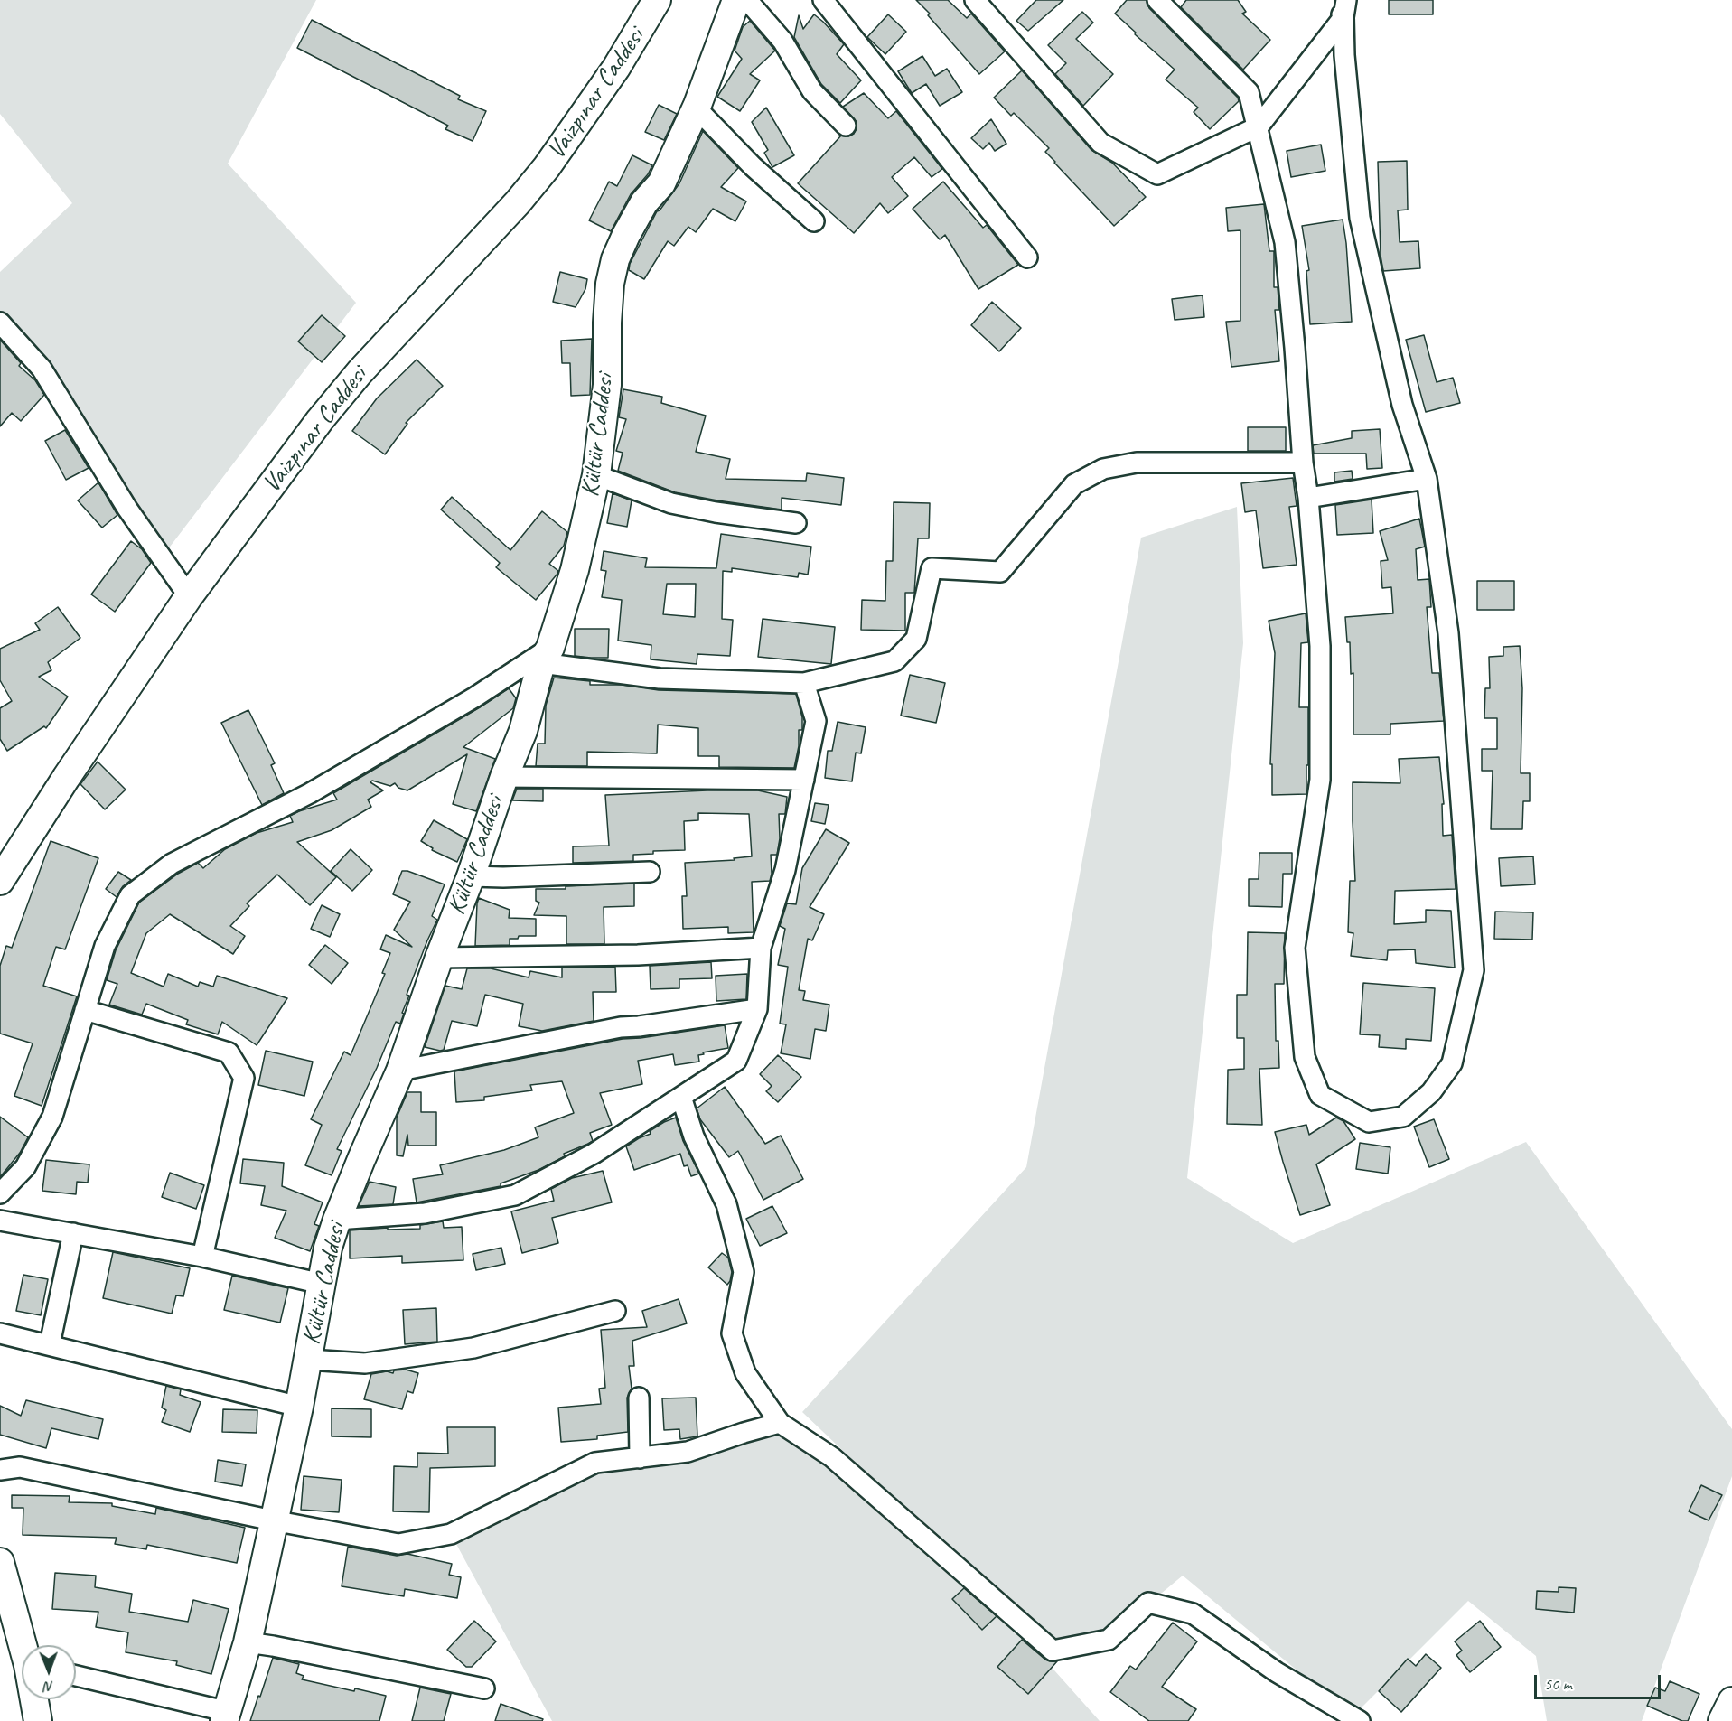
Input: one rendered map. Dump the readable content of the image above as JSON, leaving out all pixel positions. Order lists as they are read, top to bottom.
{
  "streets": {
    "street": ["Vaizpınar Caddesi", "Kültür Caddesi"]
  },
  "scale_bar": "50 m",
  "north": "bottom"
}
